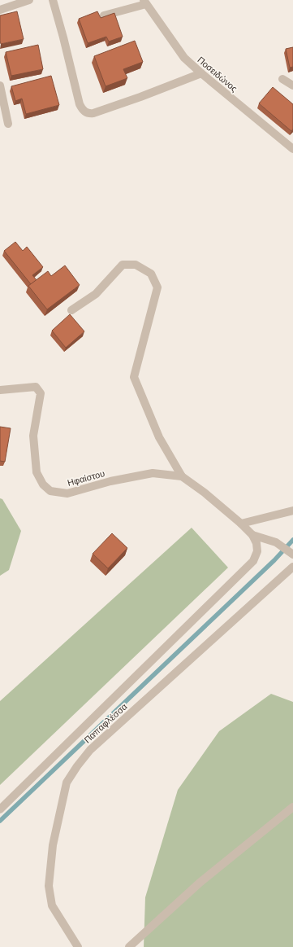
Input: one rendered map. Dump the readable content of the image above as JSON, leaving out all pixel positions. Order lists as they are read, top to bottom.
{
  "streets": {
    "street": ["Ποσειδώνος", "Ηφαίστου", "Παπαφλέσσα"]
  }
}
